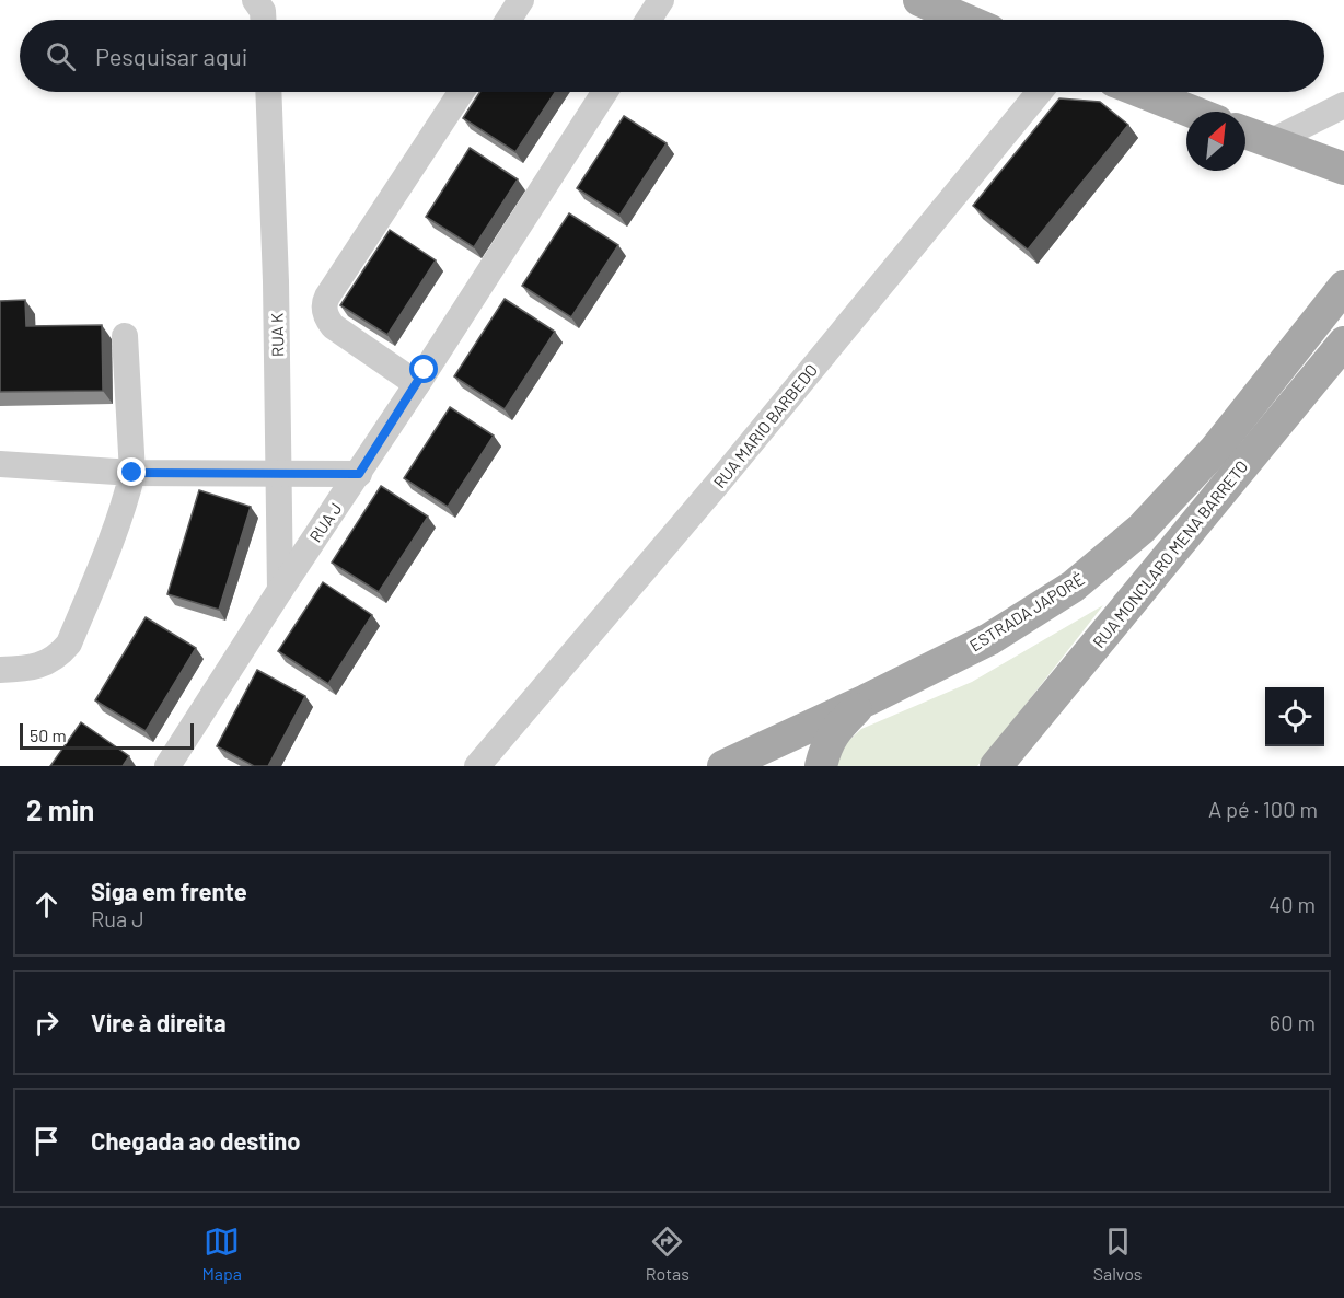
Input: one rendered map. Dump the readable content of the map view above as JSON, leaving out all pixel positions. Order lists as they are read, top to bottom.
{
  "streets": {
    "main road": ["RUA MONCLARO MENA BARRETO", "ESTRADA JAPORÉ"],
    "street": ["RUA K", "RUA MARIO BARBEDO", "RUA J"]
  },
  "crossings": [
    ["RUA K", "RUA J"]
  ],
  "scale_bar": "50 m",
  "north": "top right",
  "page": {
    "search": "Pesquisar aqui",
    "scale": "50 m",
    "heading": ["2 min", "A pé · 100 m"],
    "list": [
      ["Siga em frente", "Rua J", "40 m"],
      ["Vire à direita", "60 m"],
      "Chegada ao destino"
    ],
    "nav": ["Mapa", "Rotas", "Salvos"]
  }
}
